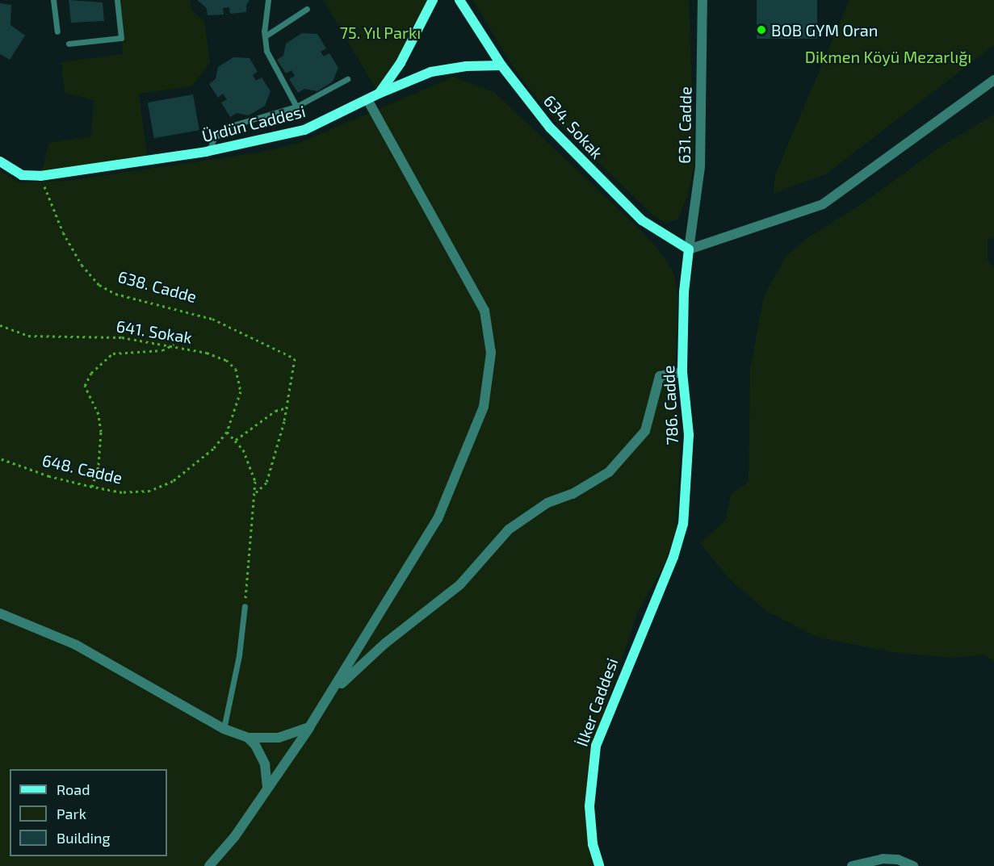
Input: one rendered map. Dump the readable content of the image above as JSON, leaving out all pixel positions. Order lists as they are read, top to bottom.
{
  "streets": {
    "main road": [
      "Ürdün Caddesi",
      "634. Sokak",
      "786. Cadde",
      "İlker Caddesi"
    ],
    "street": ["631. Cadde"],
    "path": ["638. Cadde", "641. Sokak", "648. Cadde"]
  },
  "crossings": [
    ["Ürdün Caddesi", "638. Cadde"],
    ["631. Cadde", "634. Sokak"],
    ["631. Cadde", "786. Cadde"],
    ["634. Sokak", "786. Cadde"],
    ["641. Sokak", "648. Cadde"],
    ["786. Cadde", "İlker Caddesi"]
  ],
  "parks": ["75. Yıl Parkı", "Dikmen Köyü Mezarlığı"],
  "places": ["BOB GYM Oran"],
  "legend": ["Road", "Park", "Building"]
}
